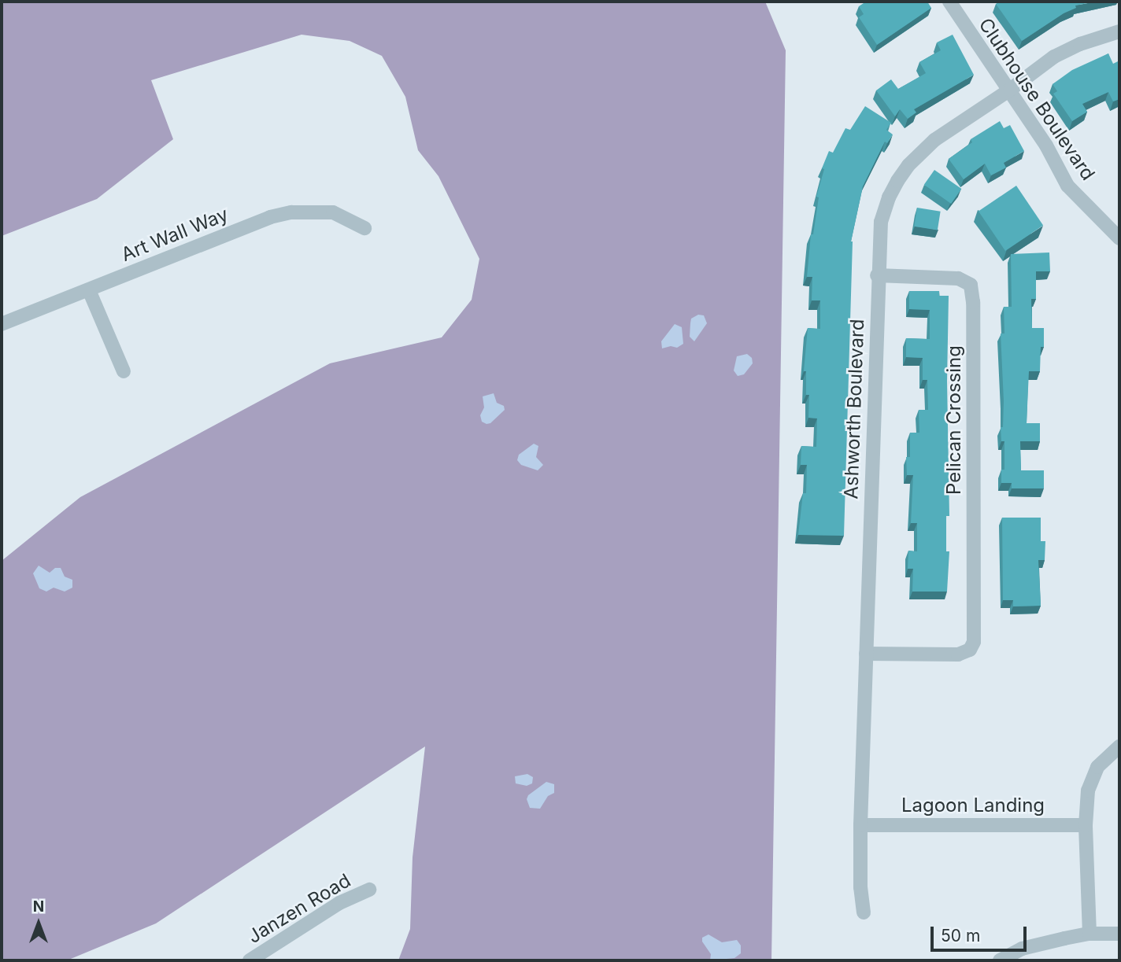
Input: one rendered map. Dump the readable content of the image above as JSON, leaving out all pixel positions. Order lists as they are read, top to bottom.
{
  "streets": {
    "street": [
      "Clubhouse Boulevard",
      "Art Wall Way",
      "Ashworth Boulevard",
      "Pelican Crossing",
      "Lagoon Landing",
      "Janzen Road"
    ]
  },
  "crossings": [
    ["Clubhouse Boulevard", "Ashworth Boulevard"],
    ["Ashworth Boulevard", "Pelican Crossing"],
    ["Ashworth Boulevard", "Lagoon Landing"]
  ],
  "scale_bar": "50 m",
  "north": "top"
}
